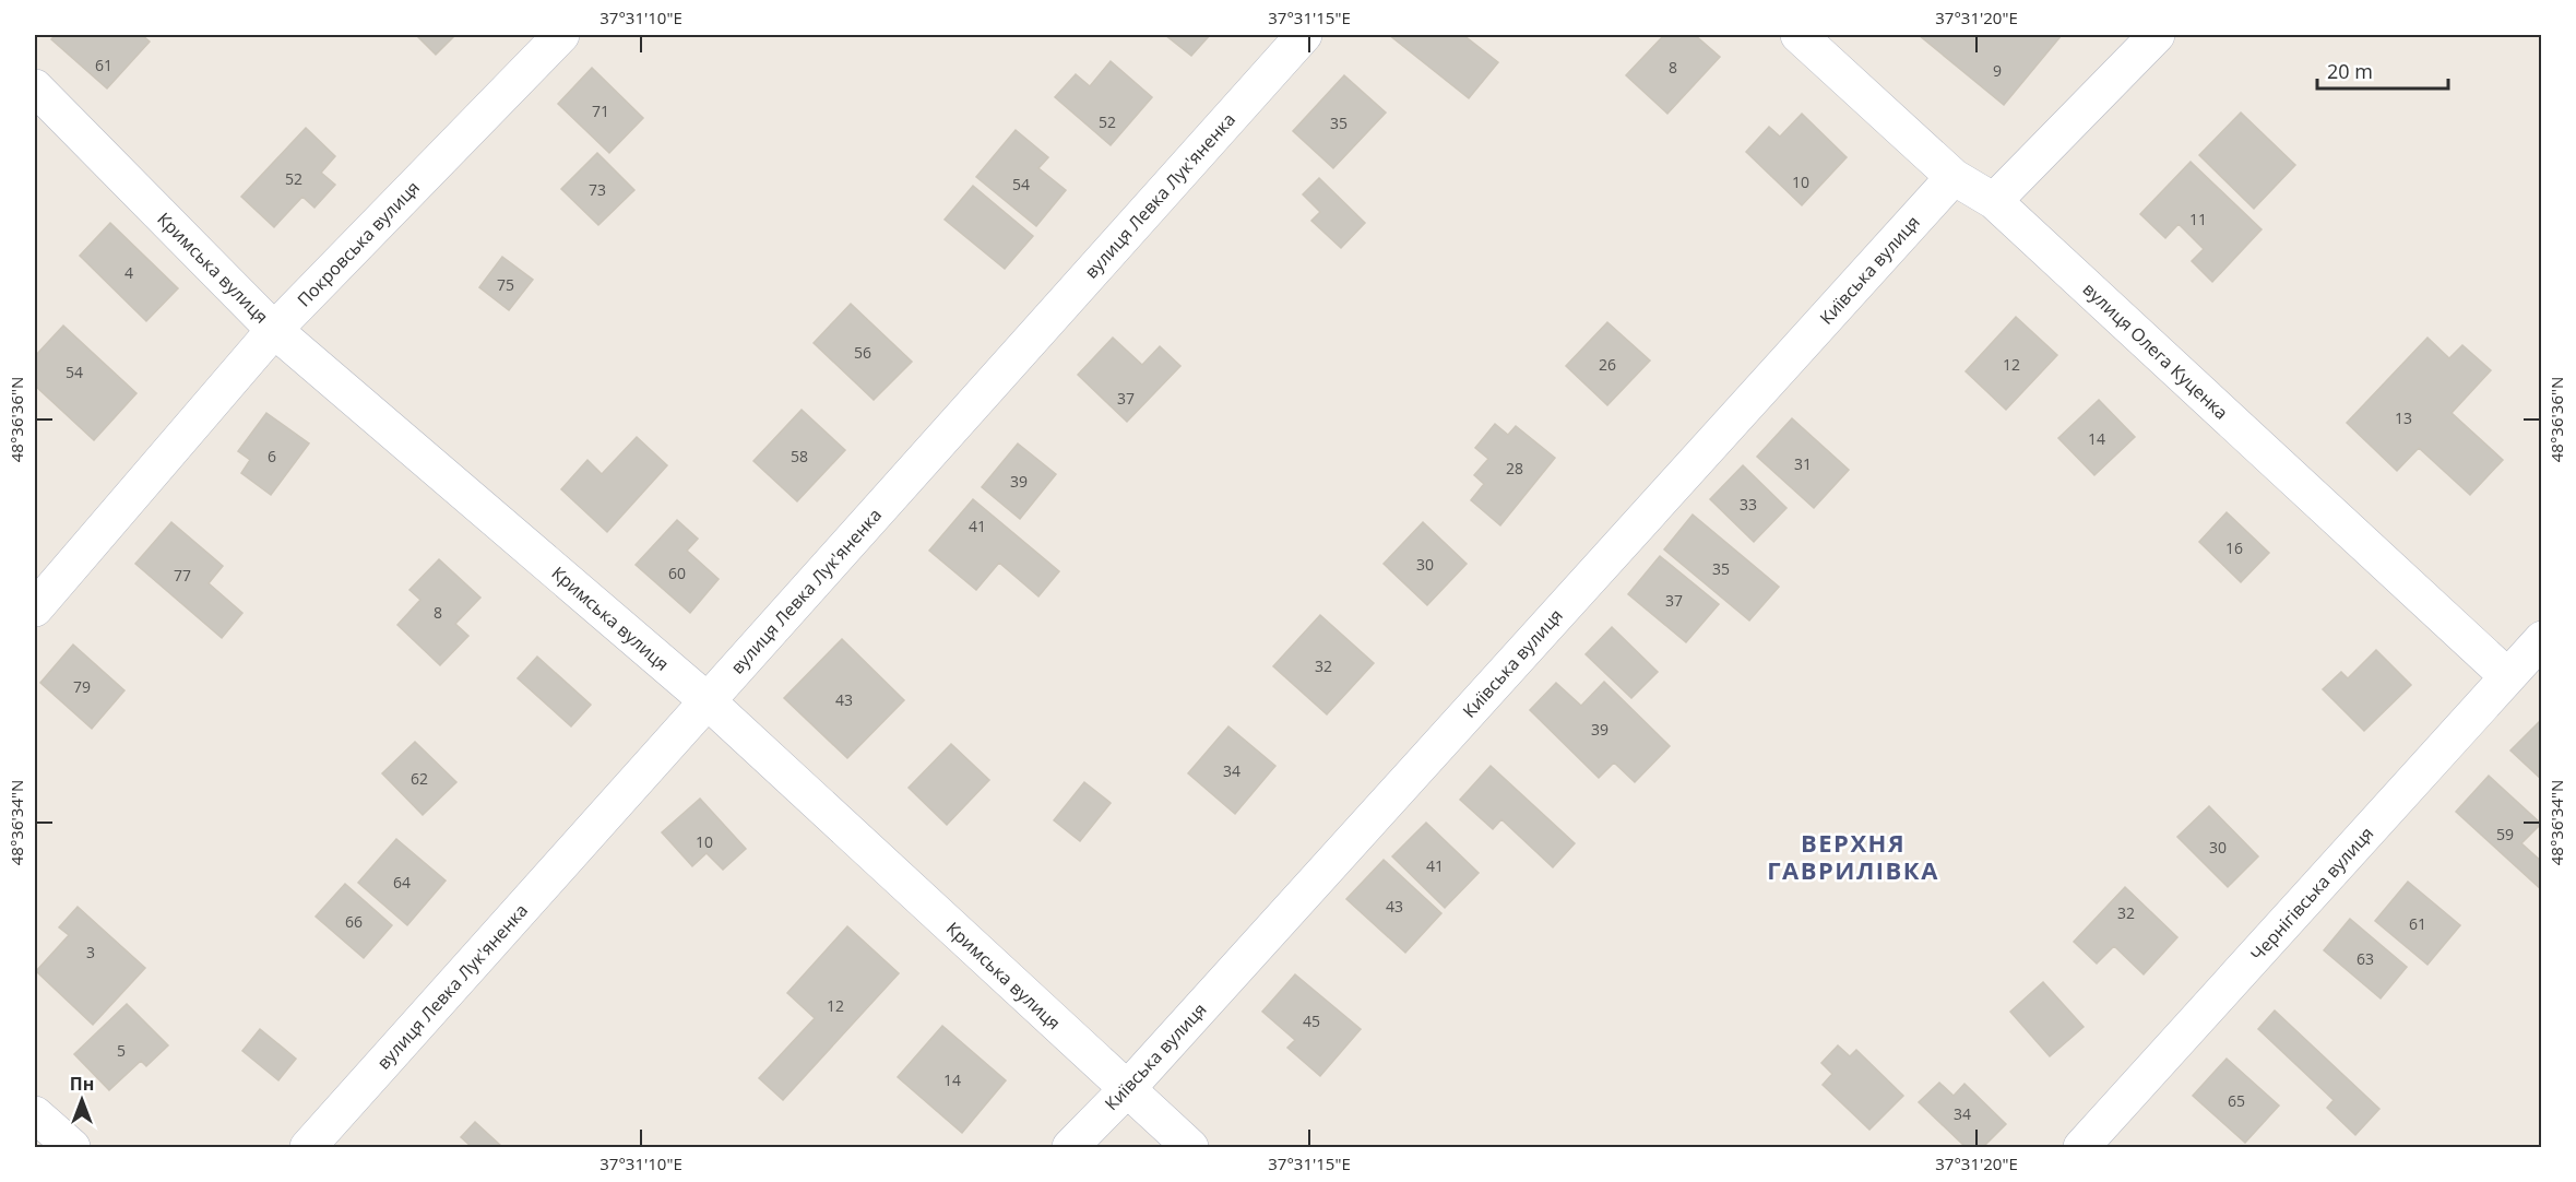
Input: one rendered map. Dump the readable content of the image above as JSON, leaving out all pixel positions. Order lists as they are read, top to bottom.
{
  "streets": {
    "street": [
      "вулиця Левка Лук'яненка",
      "Покровська вулиця",
      "Кримська вулиця",
      "Київська вулиця",
      "вулиця Олега Куценка",
      "Чернігівська вулиця"
    ]
  },
  "crossings": [
    ["вулиця Левка Лук'яненка", "Кримська вулиця"],
    ["Покровська вулиця", "Кримська вулиця"],
    ["Кримська вулиця", "Київська вулиця"],
    ["Київська вулиця", "вулиця Олега Куценка"],
    ["вулиця Олега Куценка", "Чернігівська вулиця"]
  ],
  "districts": ["ВЕРХНЯ ГАВРИЛІВКА"],
  "house_numbers": [
    "61",
    "8",
    "9",
    "71",
    "52",
    "35",
    "52",
    "10",
    "54",
    "73",
    "11",
    "4",
    "75",
    "56",
    "26",
    "12",
    "54",
    "37",
    "13",
    "14",
    "6",
    "58",
    "31",
    "28",
    "39",
    "33",
    "41",
    "16",
    "30",
    "35",
    "60",
    "77",
    "37",
    "8",
    "32",
    "79",
    "43",
    "39",
    "34",
    "62",
    "59",
    "10",
    "30",
    "41",
    "64",
    "43",
    "32",
    "66",
    "61",
    "3",
    "63",
    "12",
    "45",
    "5",
    "14",
    "65",
    "34"
  ],
  "scale_bar": "20 m",
  "north": "top",
  "coordinates": [
    "37°31'10\"E",
    "37°31'15\"E",
    "37°31'20\"E",
    "48°36'36\"N",
    "48°36'34\"N"
  ]
}
